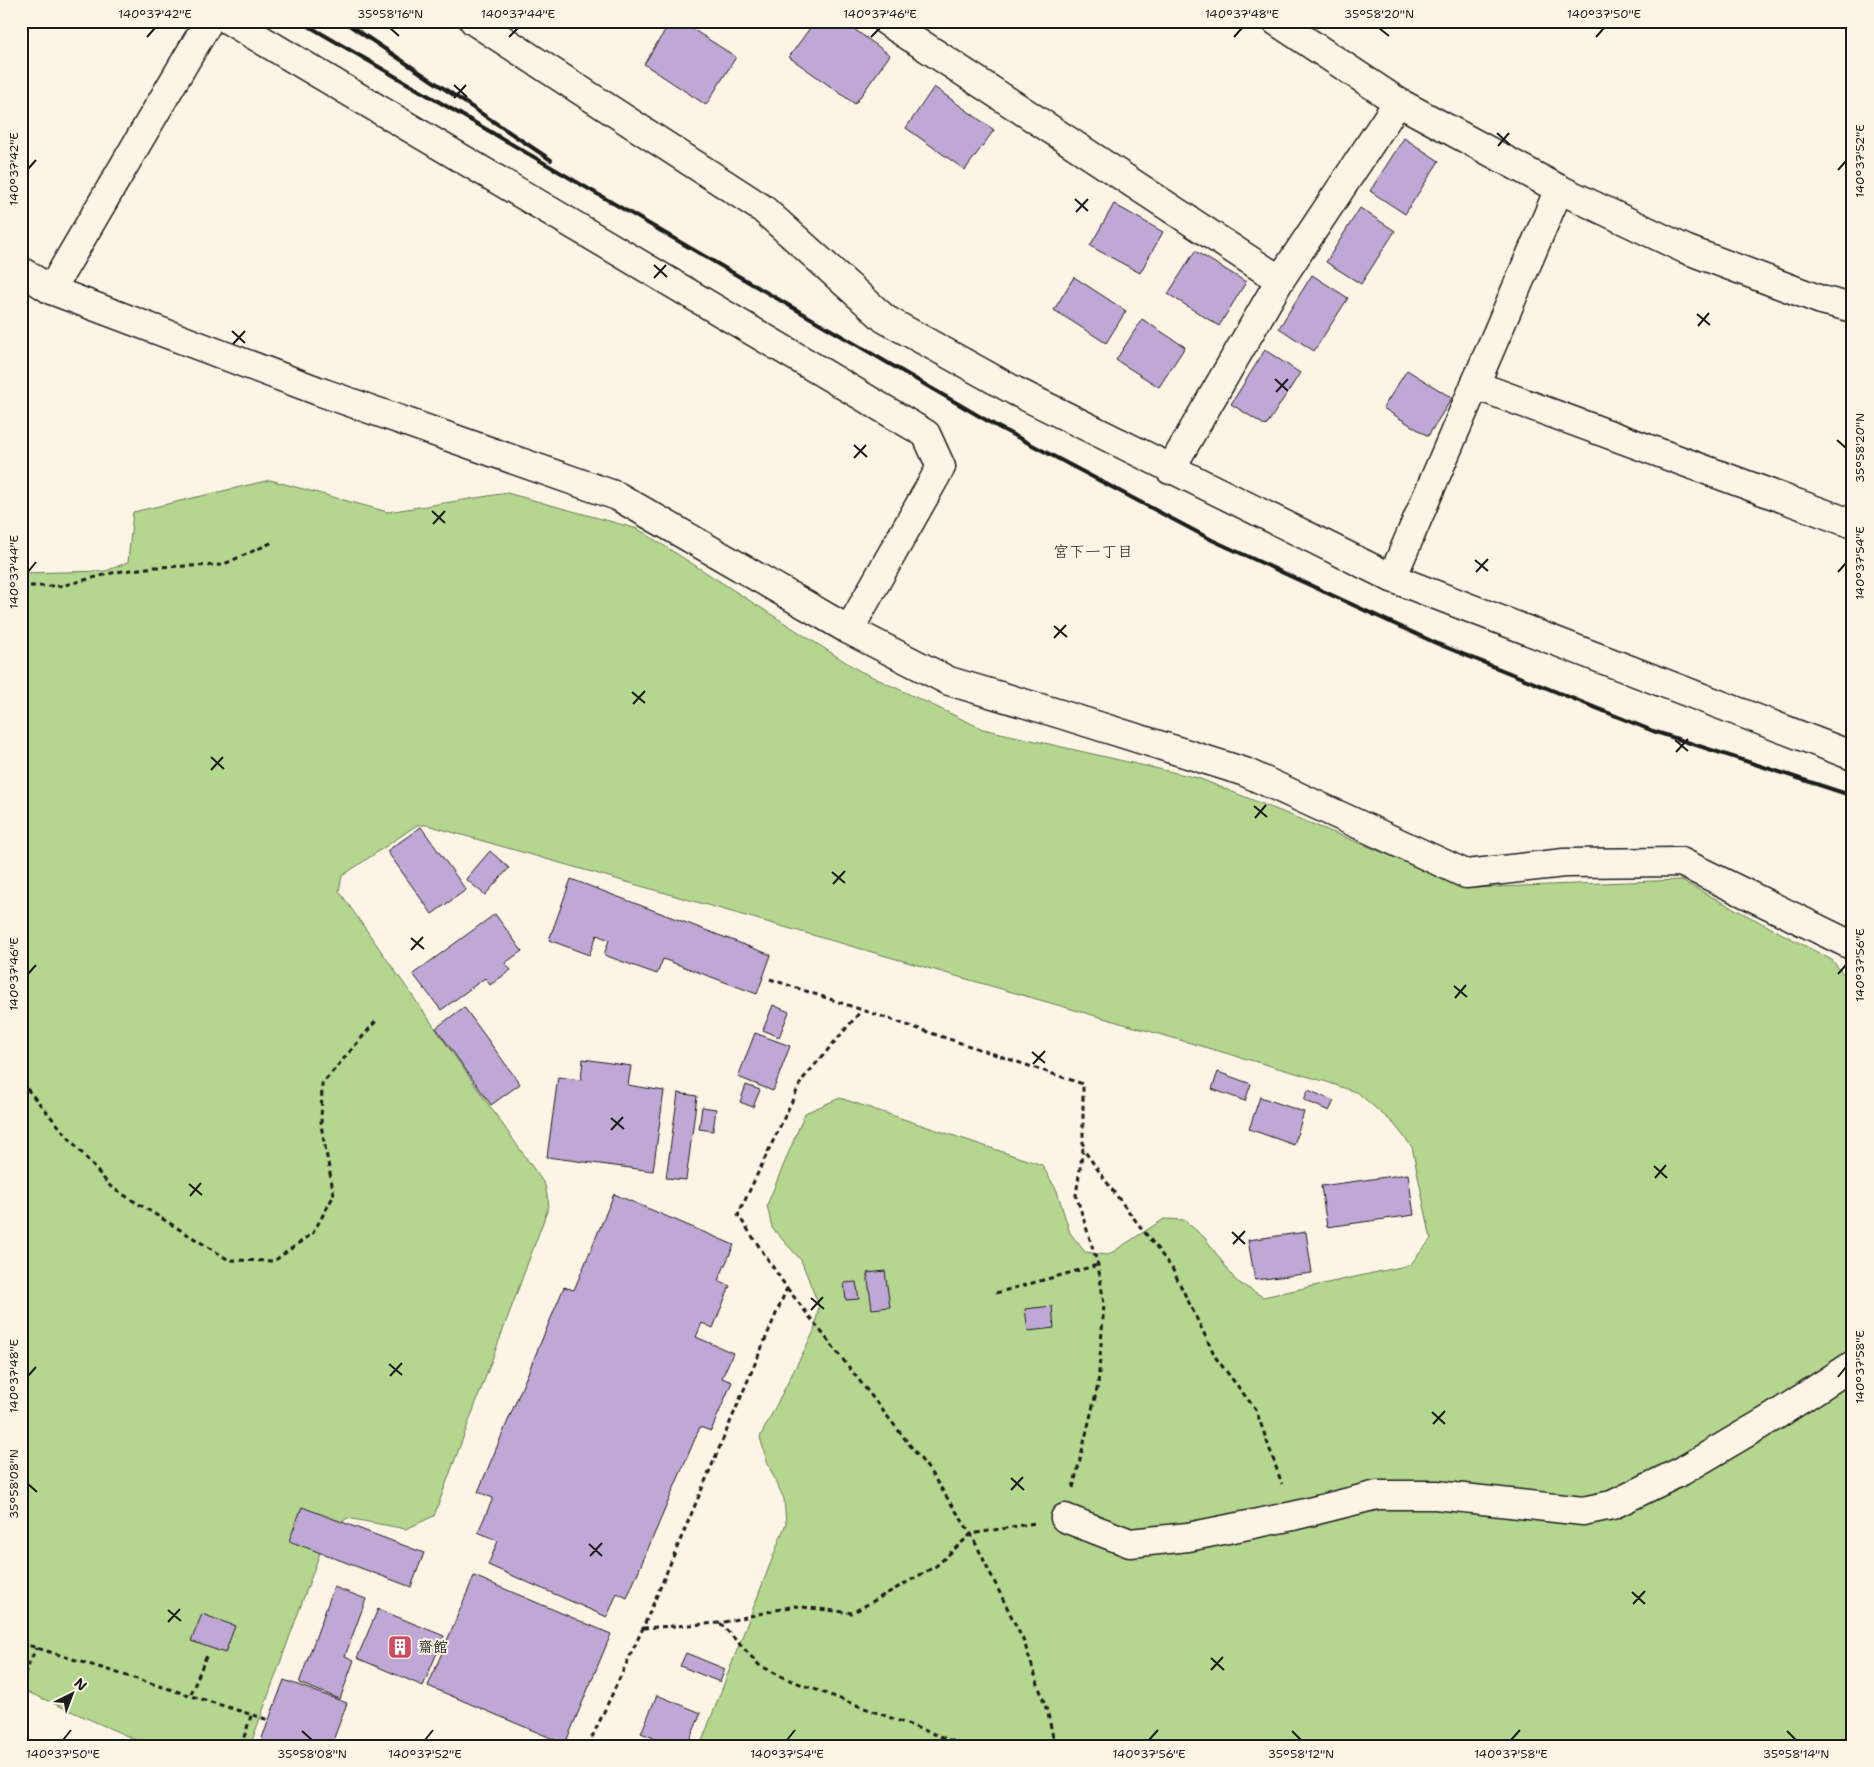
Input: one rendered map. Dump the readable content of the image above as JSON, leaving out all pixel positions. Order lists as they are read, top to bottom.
{
  "districts": ["宮下一丁目"],
  "places": {
    "building": ["齋館"]
  },
  "north": "top right",
  "coordinates": [
    "140°37'42\"E",
    "35°58'16\"N",
    "140°37'44\"E",
    "140°37'46\"E",
    "140°37'48\"E",
    "35°58'20\"N",
    "140°37'50\"E",
    "140°37'52\"E",
    "140°37'54\"E",
    "140°37'56\"E",
    "140°37'58\"E",
    "35°58'08\"N",
    "35°58'12\"N",
    "35°58'14\"N"
  ]
}
